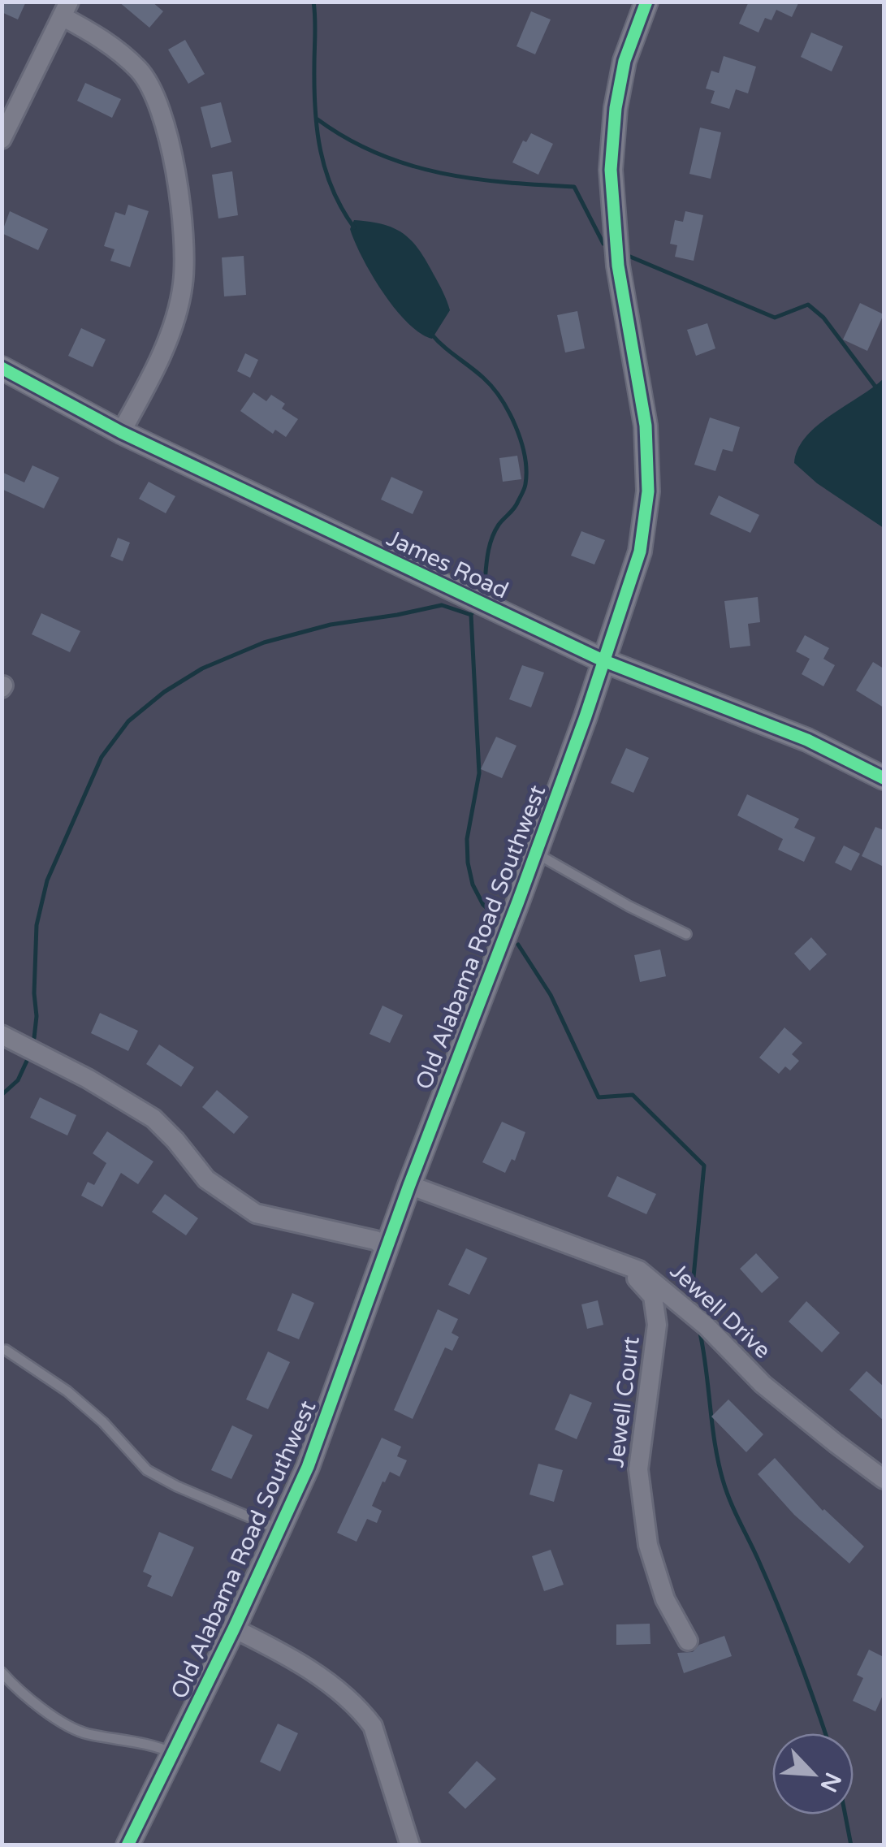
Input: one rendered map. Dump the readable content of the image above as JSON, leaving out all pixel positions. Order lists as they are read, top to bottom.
{
  "streets": {
    "street": [
      "James Road",
      "Old Alabama Road Southwest",
      "Jewell Drive",
      "Jewell Court"
    ]
  },
  "crossings": [
    ["James Road", "Old Alabama Road Southwest"],
    ["Old Alabama Road Southwest", "Jewell Drive"],
    ["Jewell Drive", "Jewell Court"]
  ],
  "north": "bottom right"
}
